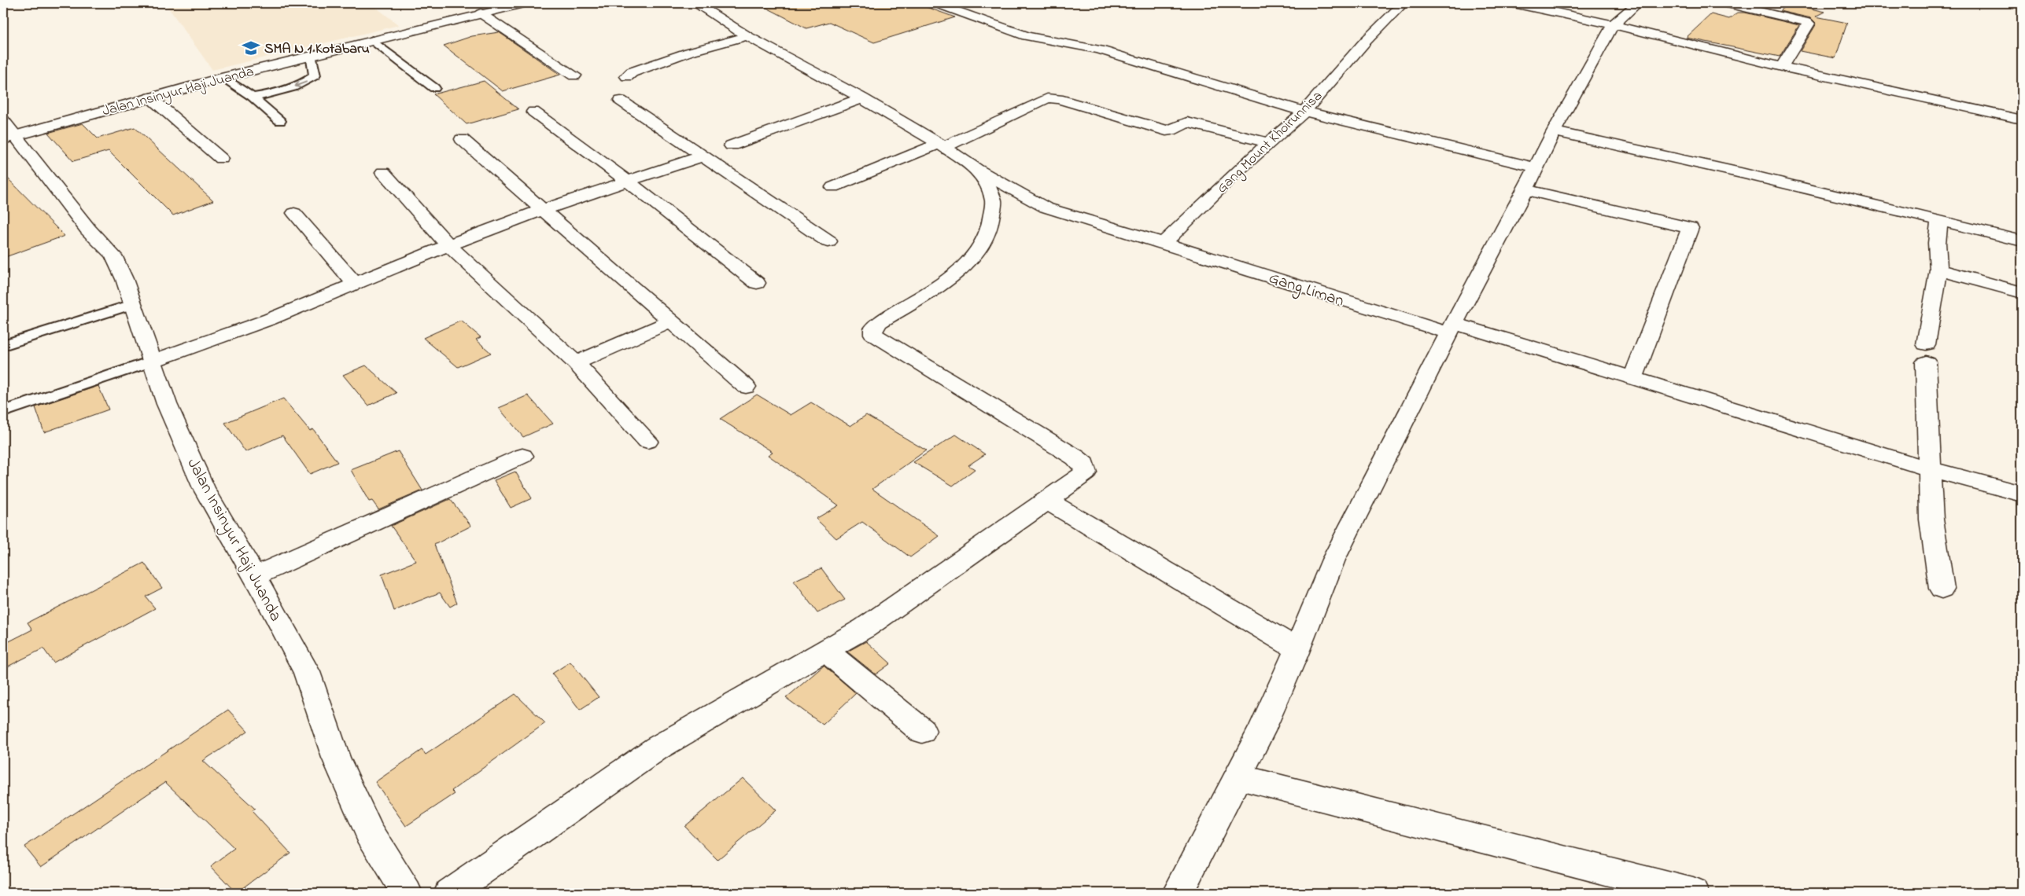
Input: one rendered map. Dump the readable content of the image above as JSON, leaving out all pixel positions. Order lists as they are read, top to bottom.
{
  "streets": {
    "main road": ["Jalan Insinyur Haji Juanda", "Gang Mount Khoirunnisa", "Gang Liman"]
  },
  "crossings": [
    ["Gang Mount Khoirunnisa", "Gang Liman"]
  ],
  "places": {
    "school or university": ["SMA N 1 Kotabaru"]
  }
}
